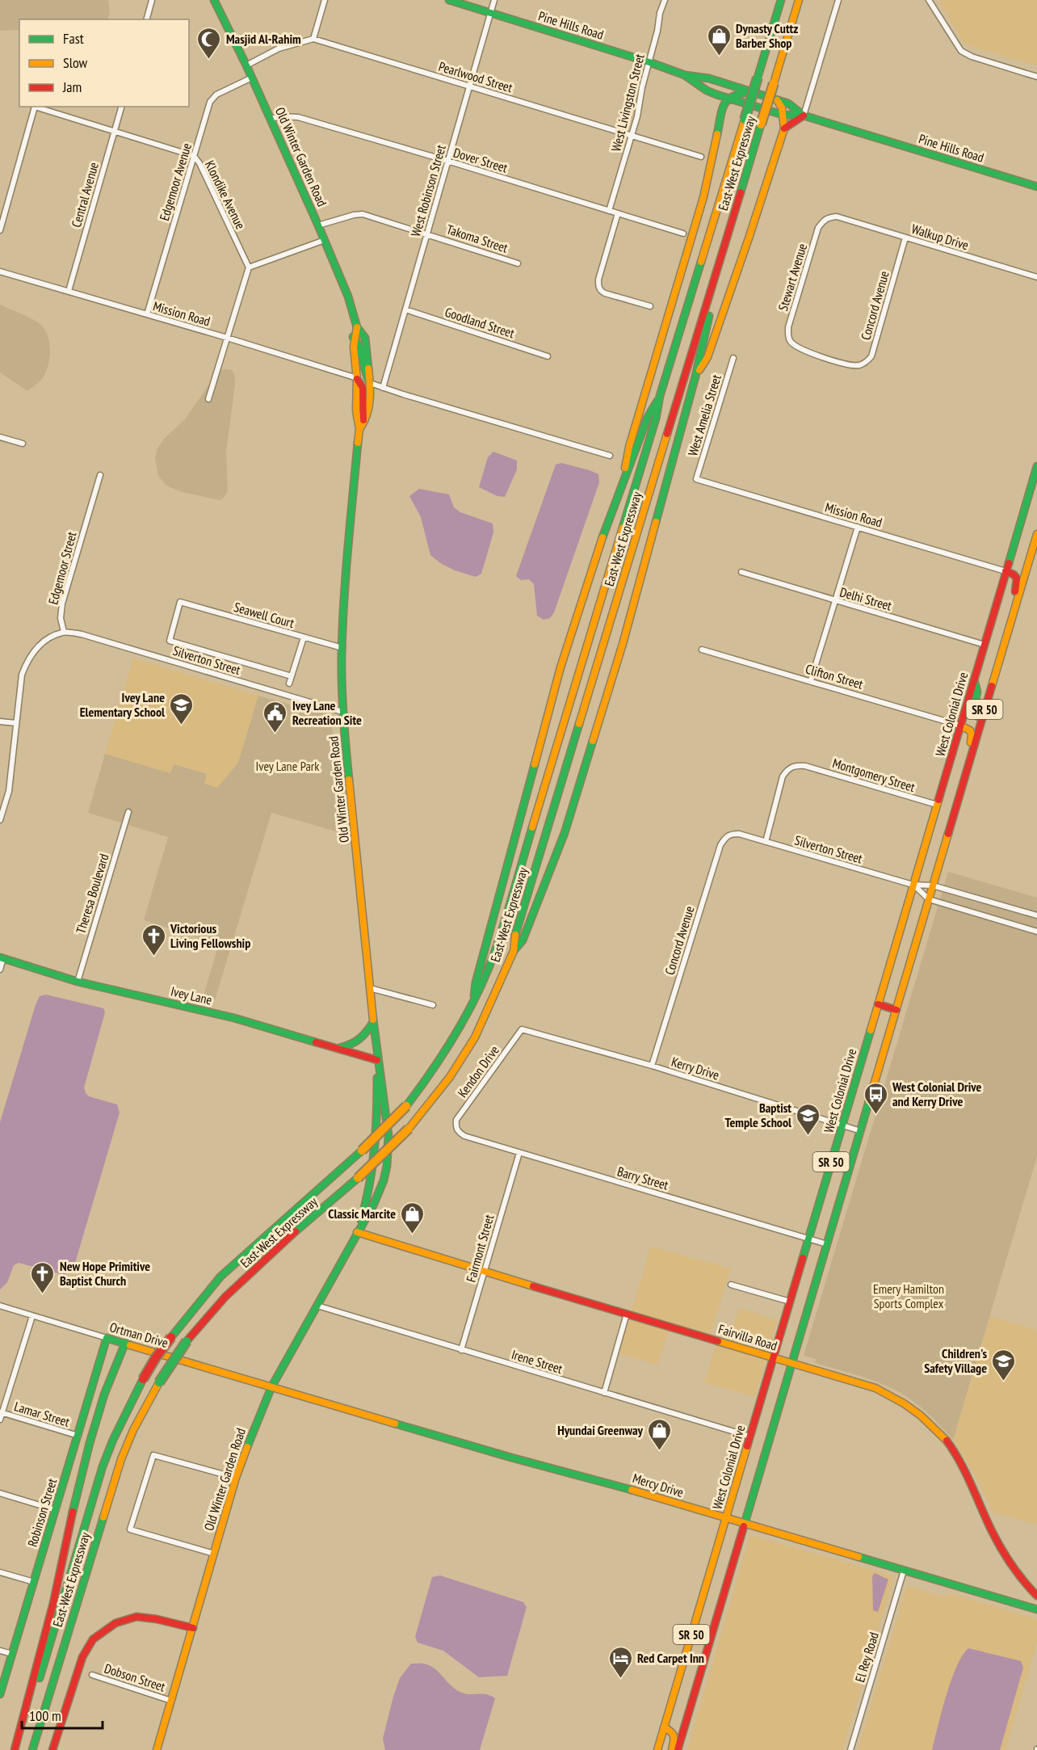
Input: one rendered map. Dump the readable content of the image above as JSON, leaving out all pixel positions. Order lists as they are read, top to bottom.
{
  "streets": {
    "main road": [
      "Pine Hills Road",
      "Old Winter Garden Road",
      "East-West Expressway",
      "SR 50",
      "West Colonial Drive",
      "Ivey Lane",
      "Ortman Drive",
      "Fairvilla Road",
      "Mercy Drive",
      "Robinson Street"
    ],
    "street": [
      "Pearlwood Street",
      "West Livingston Street",
      "Dover Street",
      "Edgemoor Avenue",
      "West Robinson Street",
      "Central Avenue",
      "Klondike Avenue",
      "Walkup Drive",
      "Takoma Street",
      "Stewart Avenue",
      "Concord Avenue",
      "Mission Road",
      "Goodland Street",
      "West Amelia Street",
      "Edgemoor Street",
      "Delhi Street",
      "Seawell Court",
      "Silverton Street",
      "Clifton Street",
      "Montgomery Street",
      "Theresa Boulevard",
      "Kerry Drive",
      "Kendon Drive",
      "Barry Street",
      "Fairmont Street",
      "Irene Street",
      "Lamar Street",
      "El Rey Road",
      "Dobson Street"
    ]
  },
  "crossings": [
    ["Pine Hills Road", "West Livingston Street"],
    ["Pine Hills Road", "West Robinson Street"],
    ["Pearlwood Street", "West Livingston Street"],
    ["Pearlwood Street", "West Robinson Street"],
    ["West Livingston Street", "Dover Street"],
    ["Old Winter Garden Road", "Dover Street"],
    ["Old Winter Garden Road", "Edgemoor Avenue"],
    ["Old Winter Garden Road", "Takoma Street"],
    ["Old Winter Garden Road", "Mission Road"],
    ["Old Winter Garden Road", "Seawell Court"],
    ["Old Winter Garden Road", "Silverton Street"],
    ["Old Winter Garden Road", "Ivey Lane"],
    ["Old Winter Garden Road", "Ortman Drive"],
    ["Old Winter Garden Road", "Fairvilla Road"],
    ["Old Winter Garden Road", "Irene Street"],
    ["Old Winter Garden Road", "Mercy Drive"],
    ["Old Winter Garden Road", "Dobson Street"],
    ["Dover Street", "West Robinson Street"],
    ["Edgemoor Avenue", "Klondike Avenue"],
    ["Edgemoor Avenue", "Mission Road"],
    ["West Robinson Street", "Takoma Street"],
    ["West Robinson Street", "Goodland Street"],
    ["Central Avenue", "Klondike Avenue"],
    ["Central Avenue", "Mission Road"],
    ["Walkup Drive", "Stewart Avenue"],
    ["Walkup Drive", "Concord Avenue"],
    ["Stewart Avenue", "Concord Avenue"],
    ["Concord Avenue", "Silverton Street"],
    ["Concord Avenue", "Kerry Drive"],
    ["Mission Road", "West Amelia Street"],
    ["Mission Road", "West Colonial Drive"],
    ["Edgemoor Street", "Silverton Street"],
    ["Delhi Street", "West Colonial Drive"],
    ["Silverton Street", "West Colonial Drive"],
    ["Silverton Street", "Montgomery Street"],
    ["Clifton Street", "West Colonial Drive"],
    ["SR 50", "Kerry Drive"],
    ["SR 50", "Barry Street"],
    ["SR 50", "Fairvilla Road"],
    ["SR 50", "Mercy Drive"],
    ["West Colonial Drive", "Montgomery Street"],
    ["West Colonial Drive", "Kerry Drive"],
    ["West Colonial Drive", "Barry Street"],
    ["West Colonial Drive", "Fairvilla Road"],
    ["West Colonial Drive", "Irene Street"],
    ["West Colonial Drive", "Mercy Drive"],
    ["Theresa Boulevard", "Ivey Lane"],
    ["Kerry Drive", "Kendon Drive"],
    ["Kendon Drive", "Barry Street"],
    ["Barry Street", "Fairmont Street"],
    ["Fairmont Street", "Fairvilla Road"],
    ["Fairmont Street", "Irene Street"],
    ["Ortman Drive", "Mercy Drive"],
    ["Ortman Drive", "Robinson Street"],
    ["Fairvilla Road", "Mercy Drive"],
    ["Lamar Street", "Robinson Street"],
    ["Mercy Drive", "El Rey Road"]
  ],
  "parks": ["Ivey Lane Park", "Emery Hamilton Sports Complex"],
  "places": {
    "shop": ["Dynasty Cuttz Barber Shop", "Classic Marcite", "Hyundai Greenway"],
    "mosque": ["Masjid Al-Rahim"],
    "school or university": ["Ivey Lane Elementary School", "Baptist Temple School", "Children's Safety Village"],
    "public building": ["Ivey Lane Recreation Site"],
    "church": ["Victorious Living Fellowship", "New Hope Primitive Baptist Church"],
    "bus stop": ["West Colonial Drive and Kerry Drive"],
    "hotel": ["Red Carpet Inn"]
  },
  "legend": ["Fast", "Slow", "Jam"],
  "scale_bar": "100 m"
}
